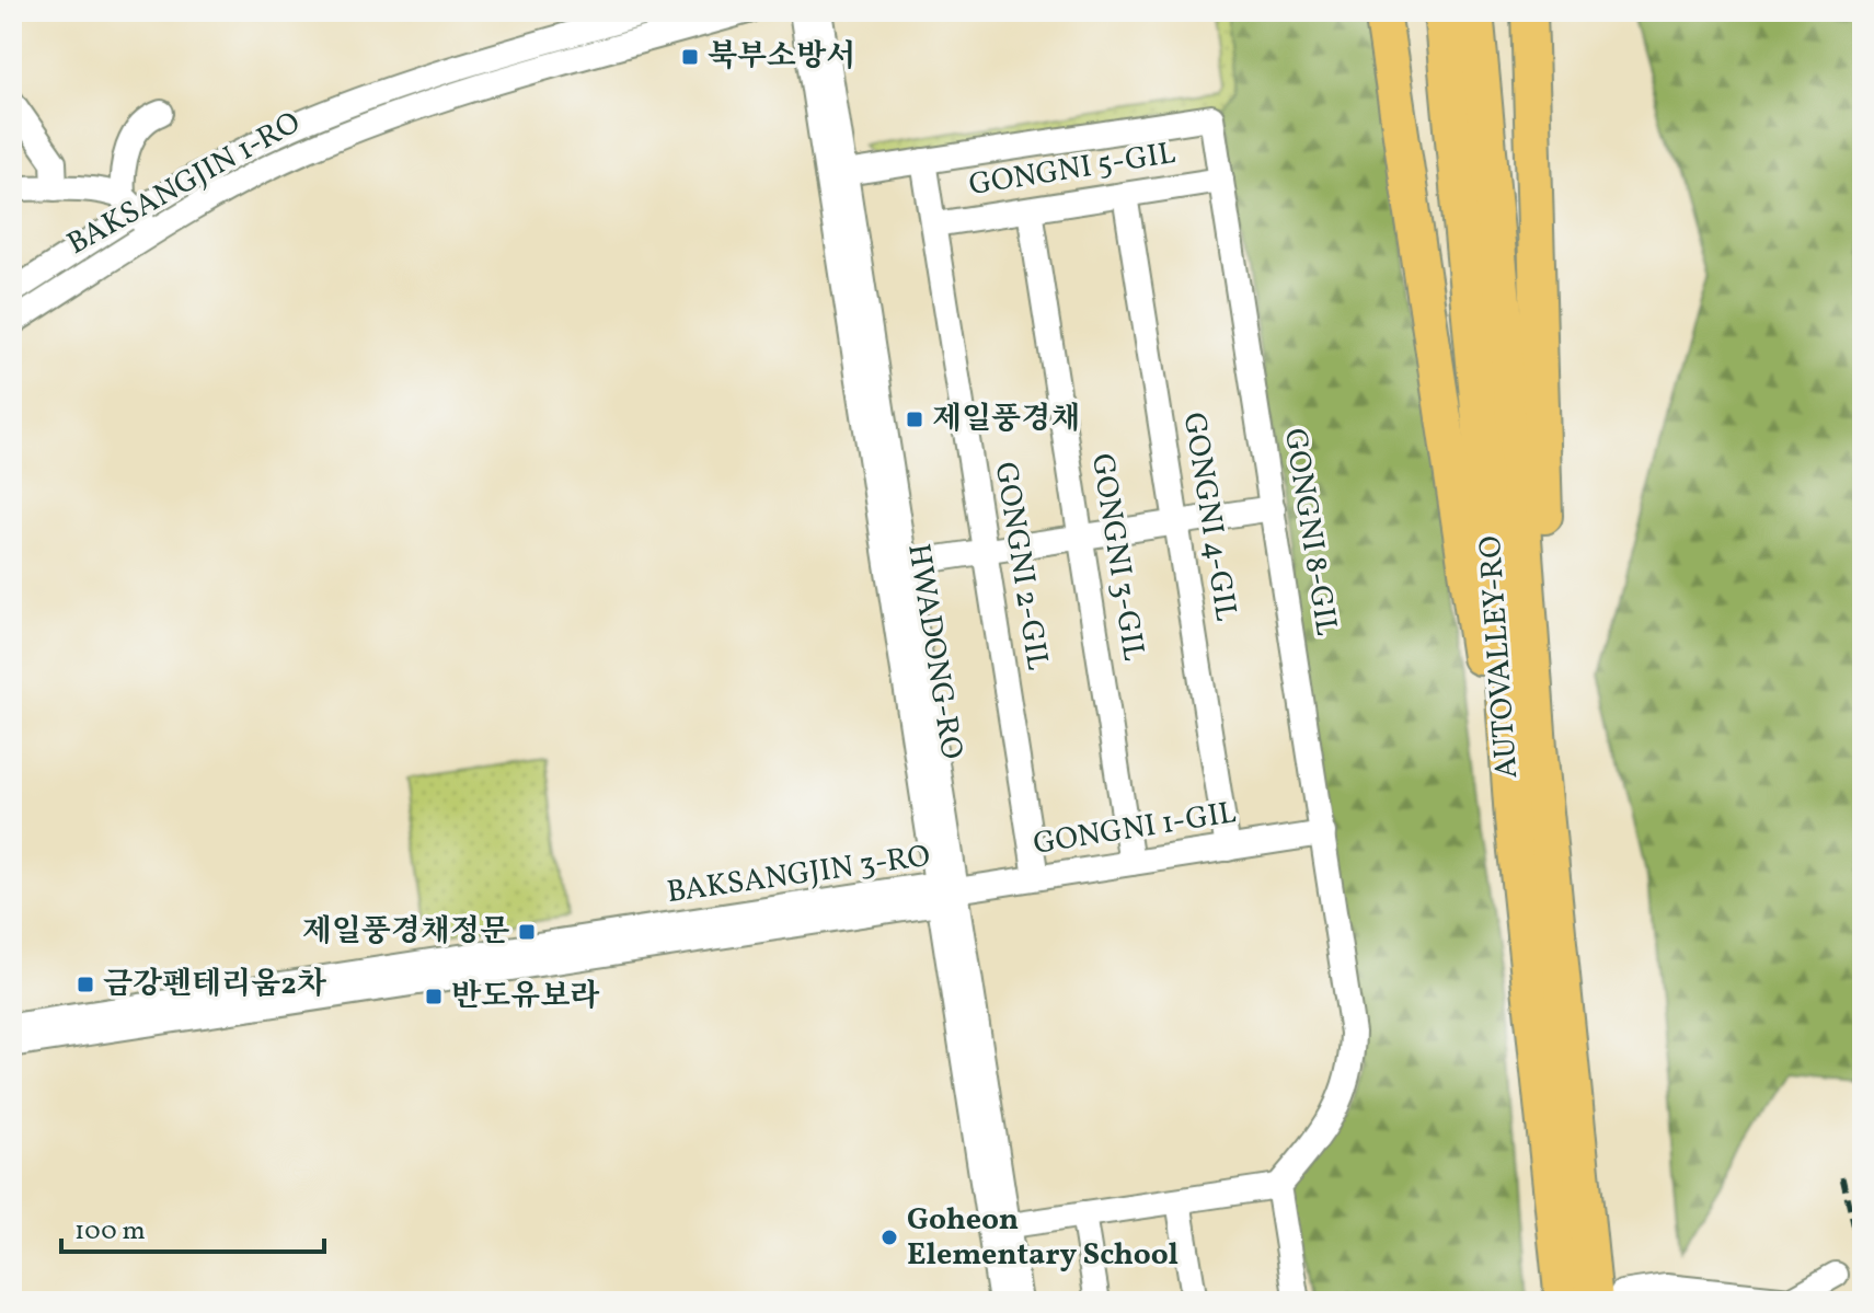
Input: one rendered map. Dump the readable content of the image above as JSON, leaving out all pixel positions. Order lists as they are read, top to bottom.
{
  "streets": {
    "highway": ["AUTOVALLEY-RO"],
    "street": [
      "GONGNI 5-GIL",
      "BAKSANGJIN 1-RO",
      "GONGNI 4-GIL",
      "GONGNI 8-GIL",
      "GONGNI 3-GIL",
      "GONGNI 2-GIL",
      "HWADONG-RO",
      "GONGNI 1-GIL",
      "BAKSANGJIN 3-RO"
    ]
  },
  "crossings": [
    ["GONGNI 5-GIL", "GONGNI 4-GIL"],
    ["GONGNI 5-GIL", "GONGNI 8-GIL"],
    ["GONGNI 5-GIL", "GONGNI 3-GIL"],
    ["GONGNI 5-GIL", "GONGNI 2-GIL"],
    ["GONGNI 4-GIL", "GONGNI 1-GIL"],
    ["GONGNI 8-GIL", "GONGNI 2-GIL"],
    ["GONGNI 8-GIL", "HWADONG-RO"],
    ["GONGNI 8-GIL", "GONGNI 1-GIL"],
    ["GONGNI 3-GIL", "GONGNI 1-GIL"],
    ["GONGNI 2-GIL", "GONGNI 1-GIL"],
    ["HWADONG-RO", "GONGNI 1-GIL"],
    ["HWADONG-RO", "BAKSANGJIN 3-RO"],
    ["GONGNI 1-GIL", "BAKSANGJIN 3-RO"]
  ],
  "places": {
    "transit": [
      "북부소방서",
      "제일풍경채",
      "제일풍경채정문",
      "금강펜테리움2차",
      "반도유보라"
    ],
    "other": ["Goheon Elementary School"]
  },
  "scale_bar": "100 m"
}
